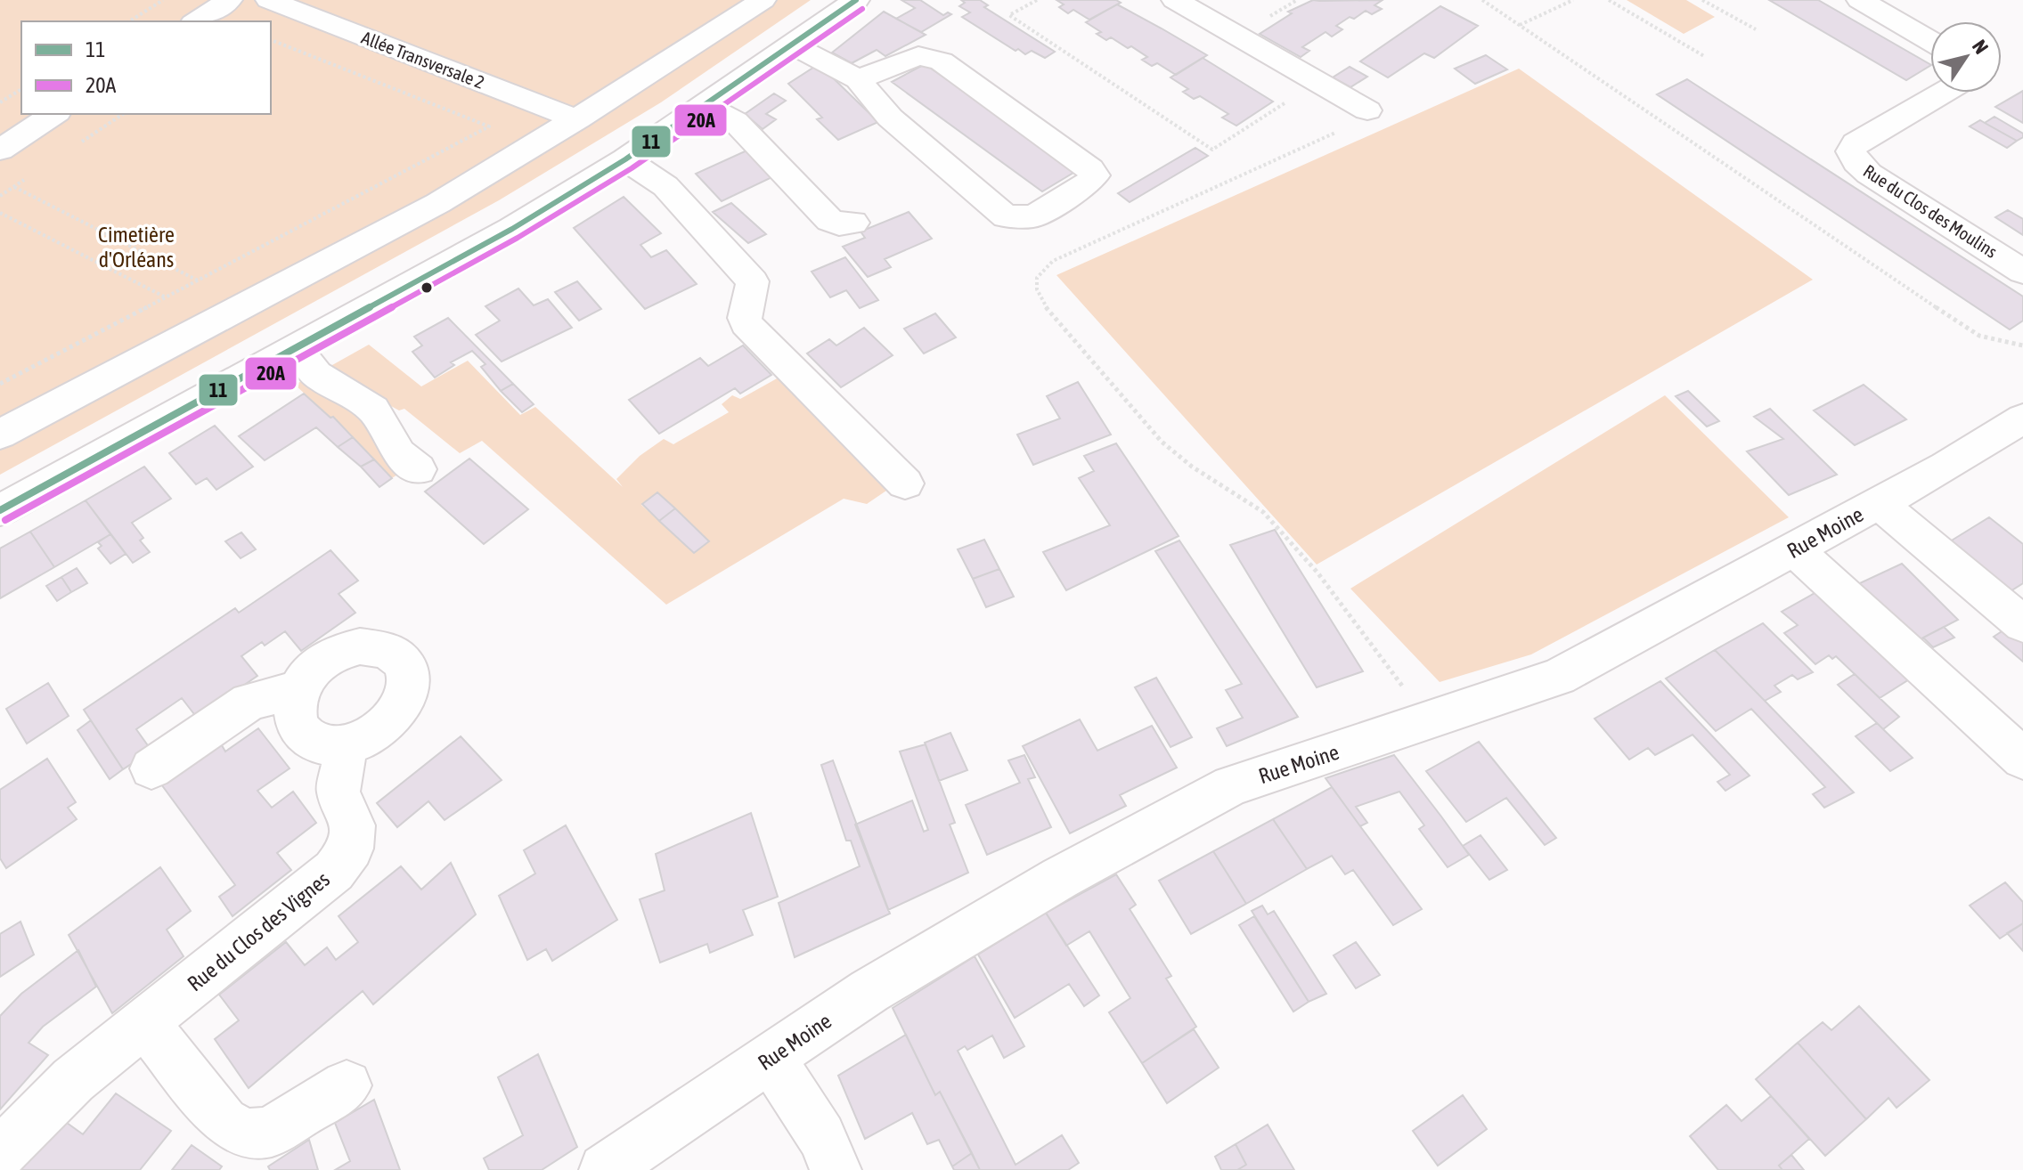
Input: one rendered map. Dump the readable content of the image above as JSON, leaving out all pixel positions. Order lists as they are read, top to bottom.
{
  "streets": {
    "street": [
      "Allée Transversale 2",
      "Rue du Clos des Moulins",
      "Rue Moine",
      "Rue du Clos des Vignes"
    ]
  },
  "parks": ["Cimetière d'Orléans"],
  "lines": ["transit line 11", "transit line 20A"],
  "legend": ["11", "20A"],
  "north": "top right"
}
